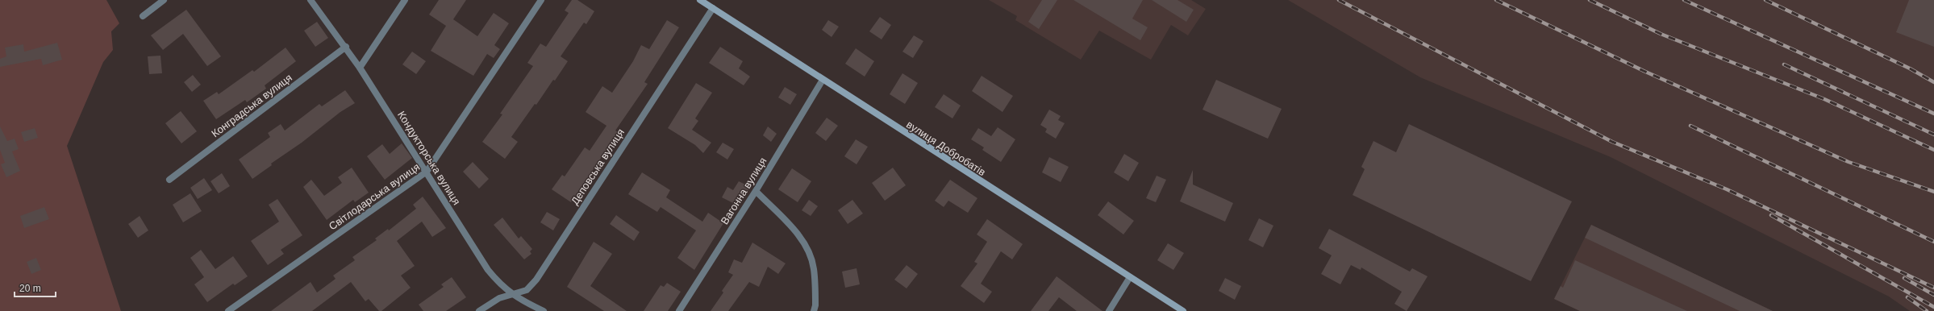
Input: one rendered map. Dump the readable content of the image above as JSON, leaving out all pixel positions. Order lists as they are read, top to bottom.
{
  "streets": {
    "street": [
      "Конградська вулиця",
      "вулиця Добробатів",
      "Кондукторська вулиця",
      "Деповська вулиця",
      "Вагонна вулиця",
      "Світлодарська вулиця"
    ]
  },
  "crossings": [
    ["Конградська вулиця", "Кондукторська вулиця"],
    ["вулиця Добробатів", "Деповська вулиця"],
    ["вулиця Добробатів", "Вагонна вулиця"],
    ["Кондукторська вулиця", "Деповська вулиця"],
    ["Кондукторська вулиця", "Світлодарська вулиця"]
  ],
  "scale_bar": "20 m"
}
